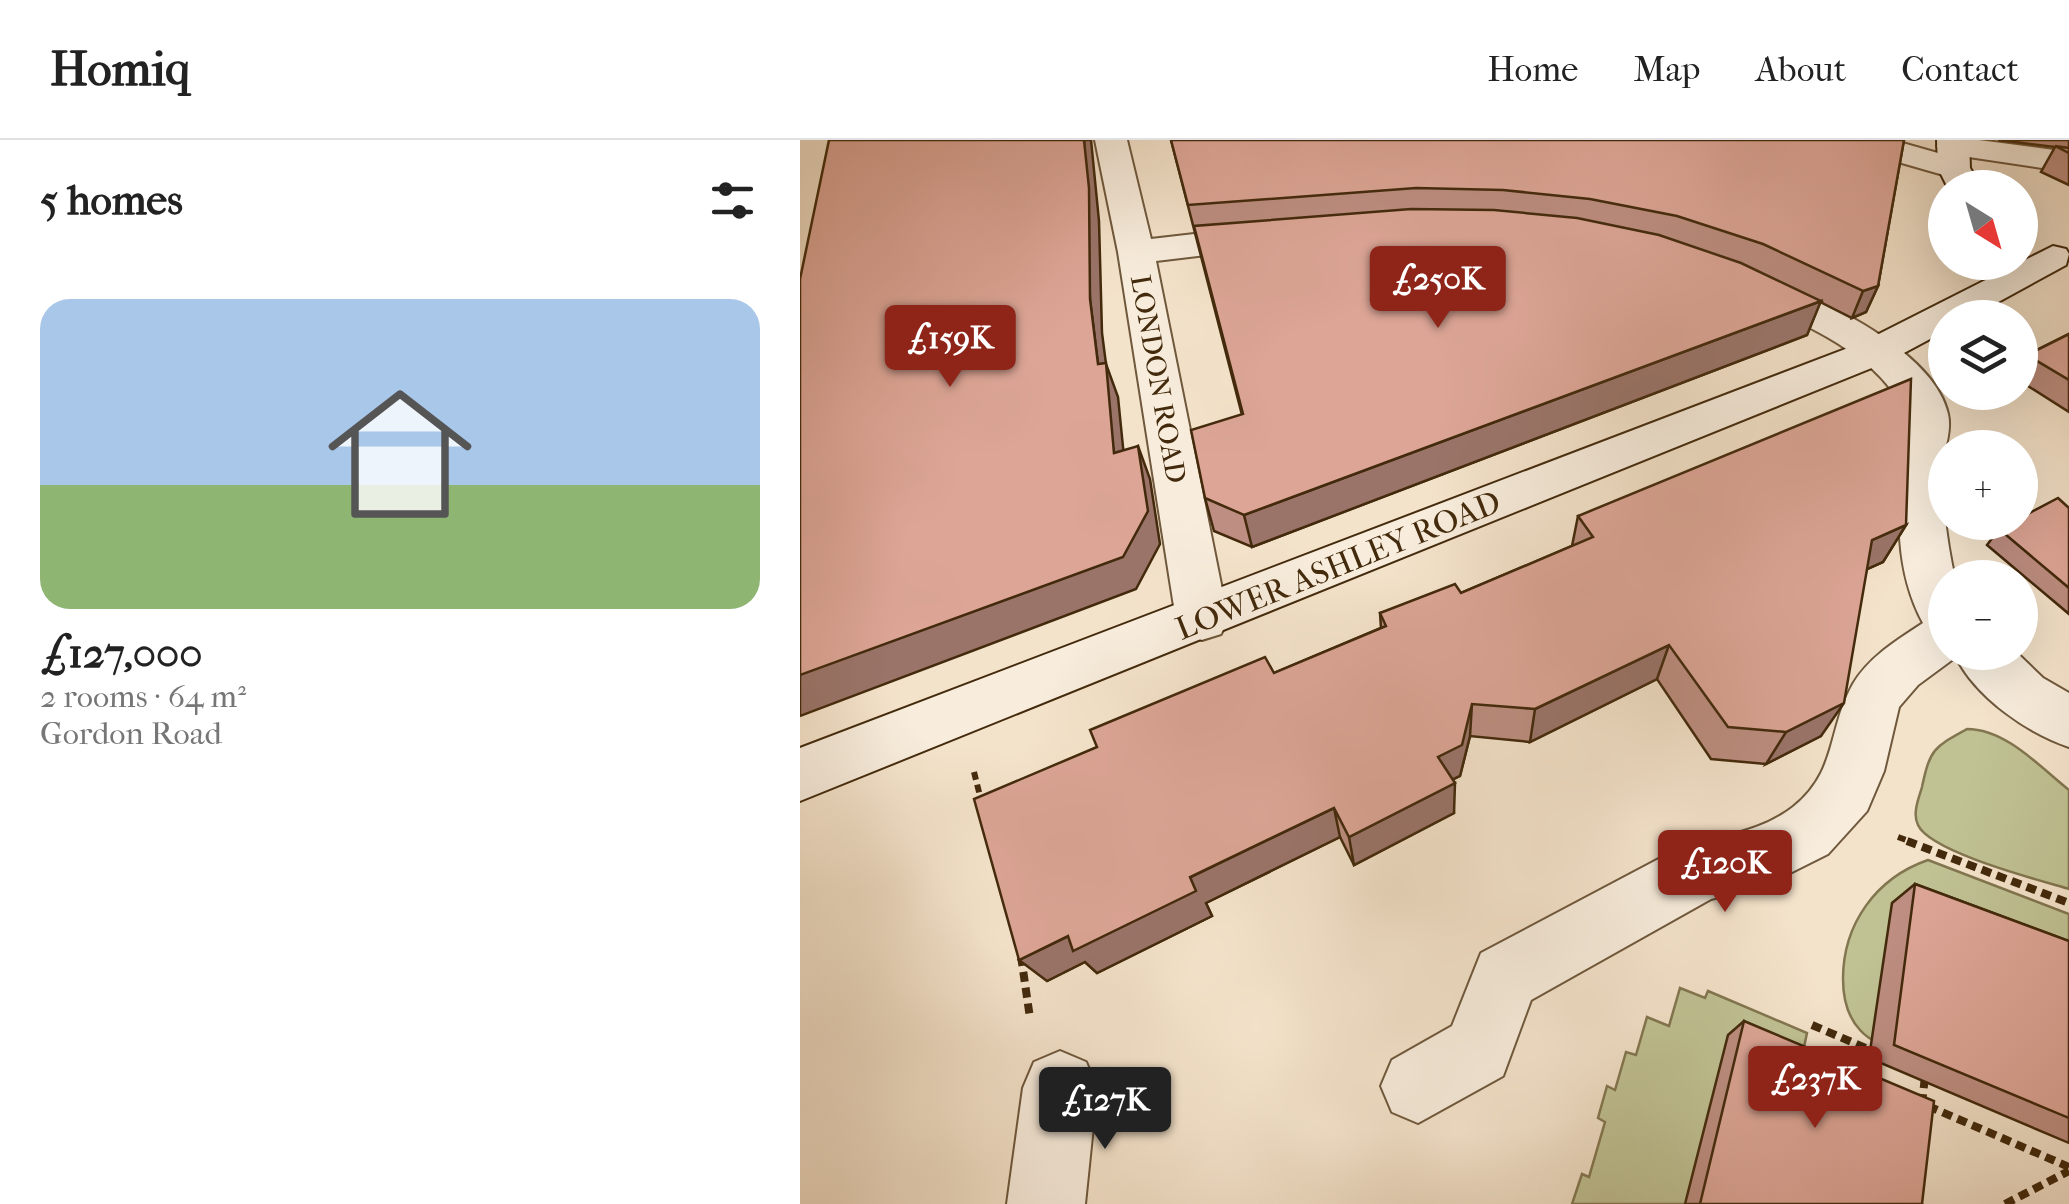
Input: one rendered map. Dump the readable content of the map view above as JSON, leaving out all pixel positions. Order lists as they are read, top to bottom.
{
  "streets": {
    "street": ["LONDON ROAD", "LOWER ASHLEY ROAD"]
  },
  "crossings": [
    ["LONDON ROAD", "LOWER ASHLEY ROAD"]
  ],
  "north": "bottom right",
  "page": {
    "header": "Homiq",
    "nav": [
      "Home",
      "Map",
      "About",
      "Contact"
    ],
    "heading": "5 homes",
    "map_buttons": ["+", "−"],
    "price": [
      "£250K",
      "£159K",
      "£120K",
      "£237K",
      "£127K"
    ],
    "list": [
      {
        "name": "£127,000",
        "note": "2 rooms · 64 m² · Gordon Road"
      }
    ]
  }
}
